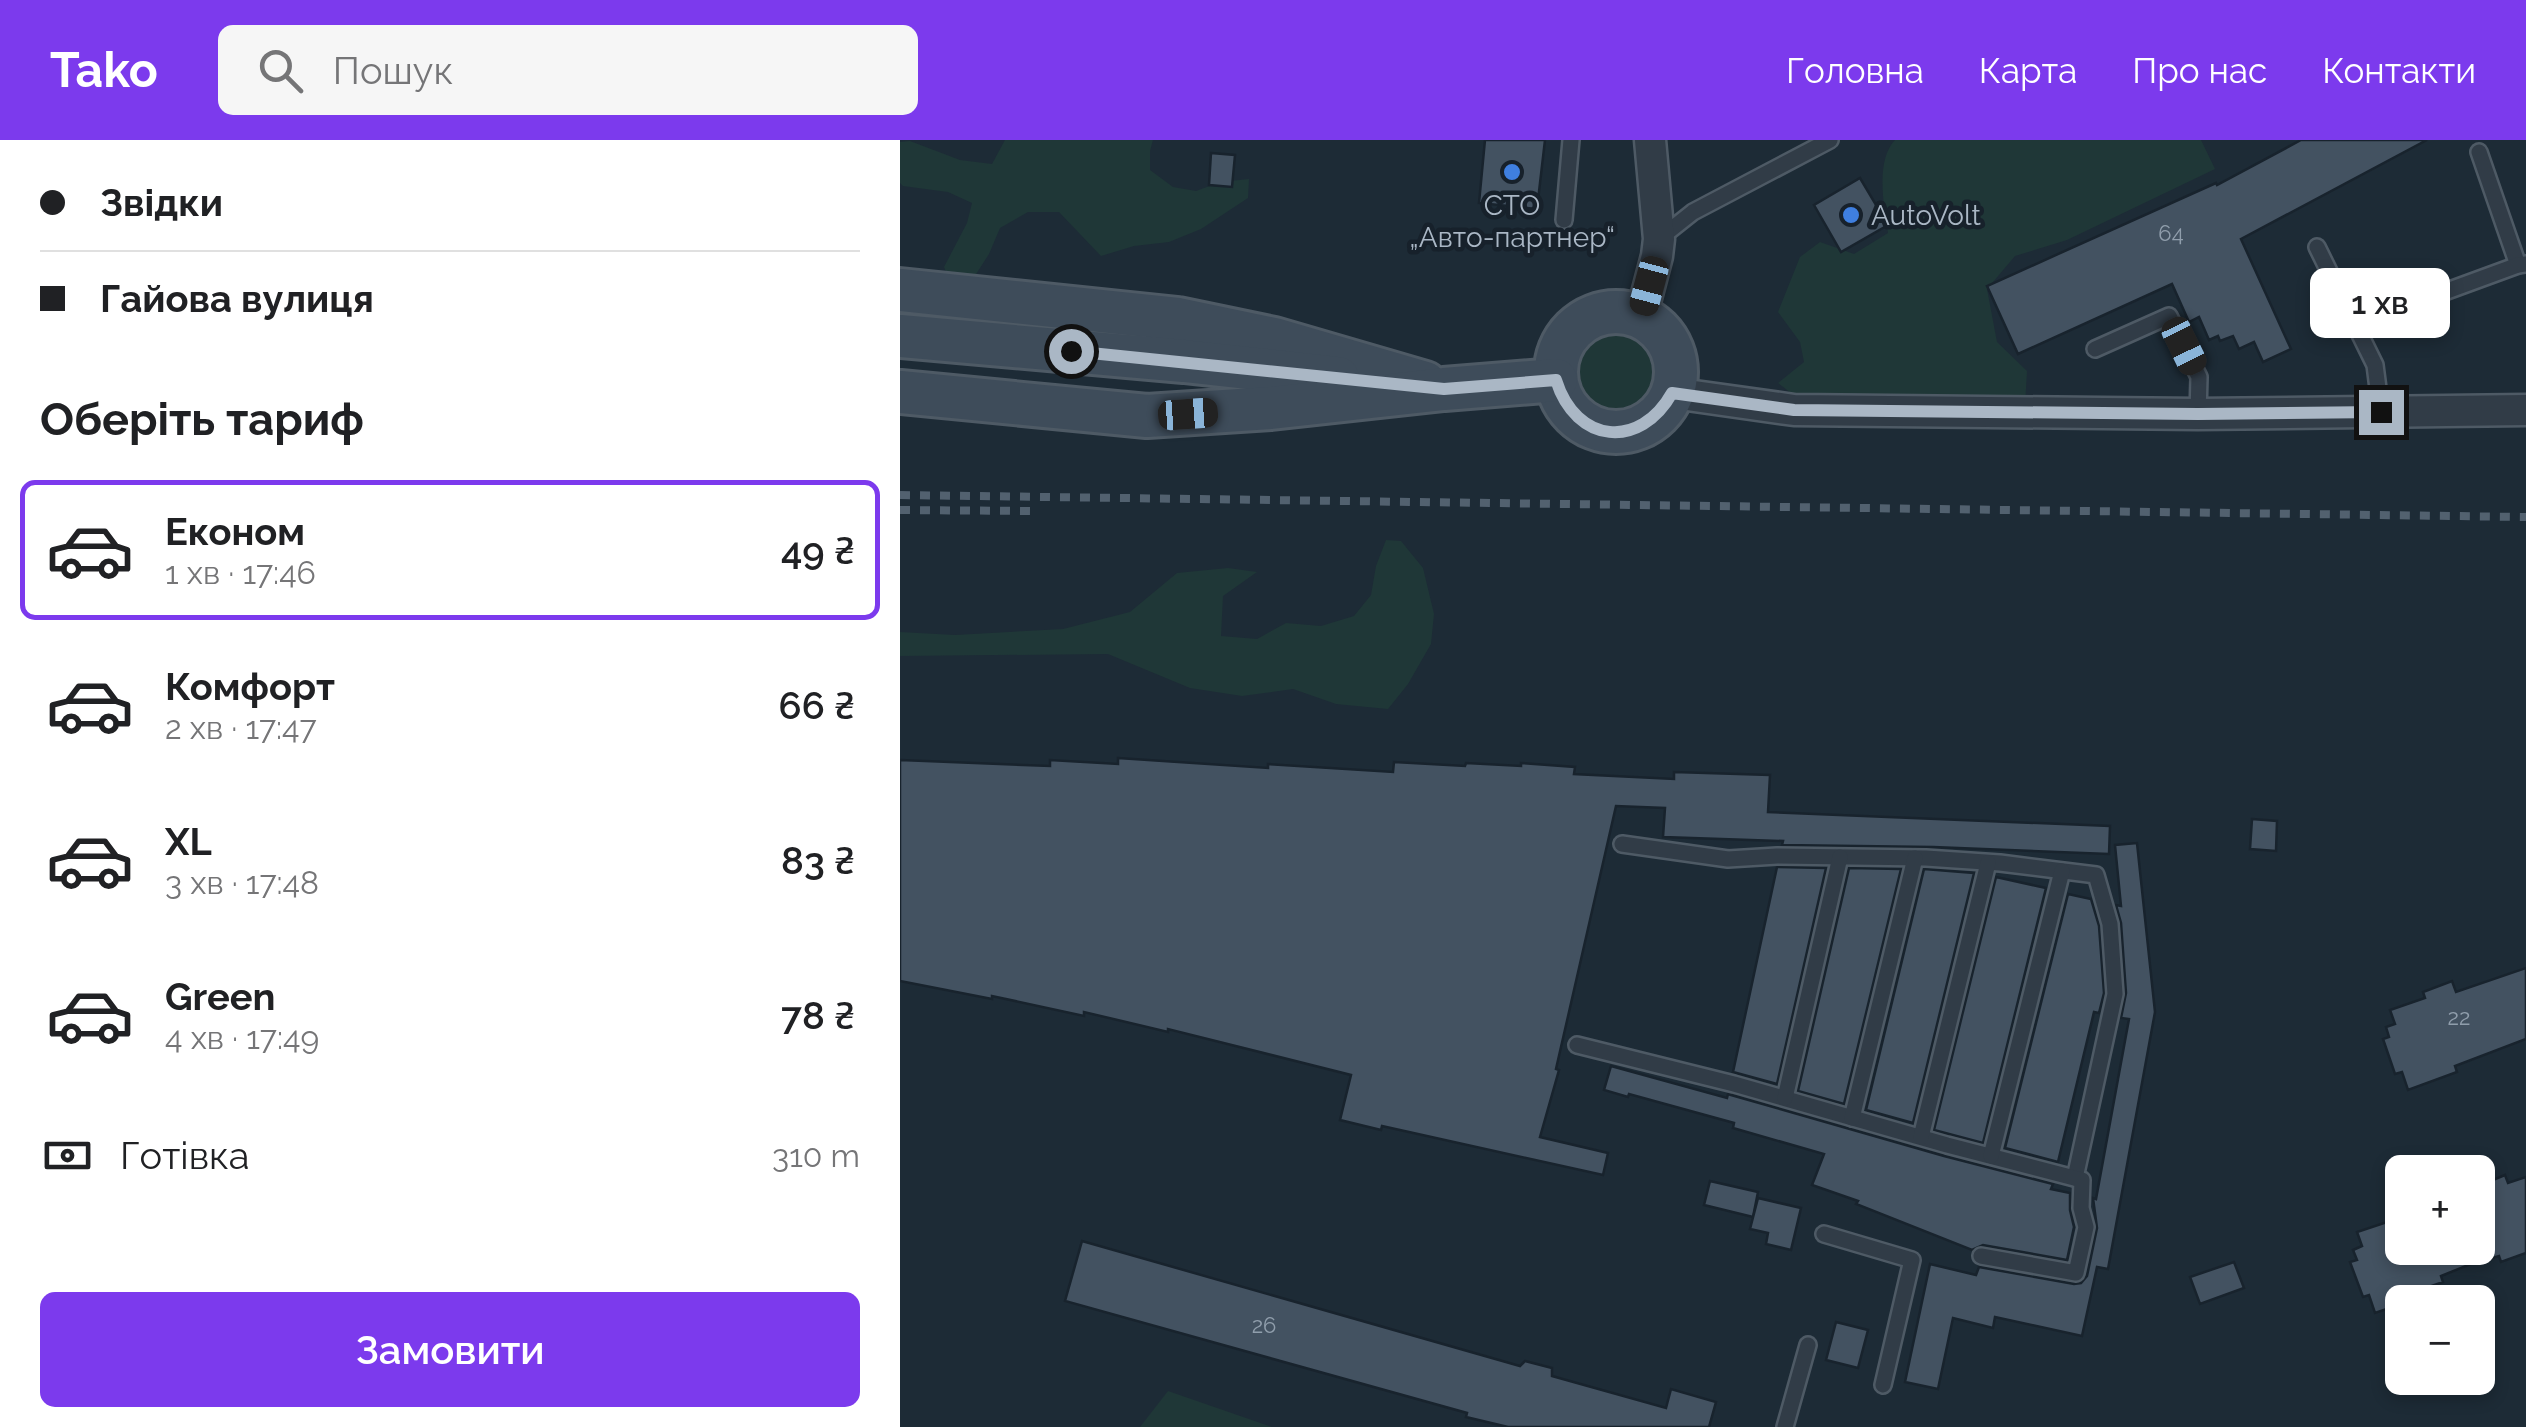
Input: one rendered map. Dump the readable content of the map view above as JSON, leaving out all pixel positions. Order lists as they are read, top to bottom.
{
  "places": ["СТО „Авто-партнер“", "AutoVolt"],
  "house_numbers": ["64", "22", "26"],
  "page": {
    "header": "Tako",
    "search": "Пошук",
    "nav": [
      "Головна",
      "Карта",
      "Про нас",
      "Контакти"
    ],
    "banner": ["Звідки", "Гайова вулиця"],
    "bubble": "1 хв",
    "heading": "Оберіть тариф",
    "list": [
      {
        "name": "Економ",
        "note": "1 хв · 17:46",
        "value": "49 ₴"
      },
      {
        "name": "Комфорт",
        "note": "2 хв · 17:47",
        "value": "66 ₴"
      },
      {
        "name": "XL",
        "note": "3 хв · 17:48",
        "value": "83 ₴"
      },
      {
        "name": "Green",
        "note": "4 хв · 17:49",
        "value": "78 ₴"
      }
    ],
    "pay": ["Готівка", "310 m"],
    "map_buttons": ["+", "−"],
    "buttons": "Замовити"
  }
}
